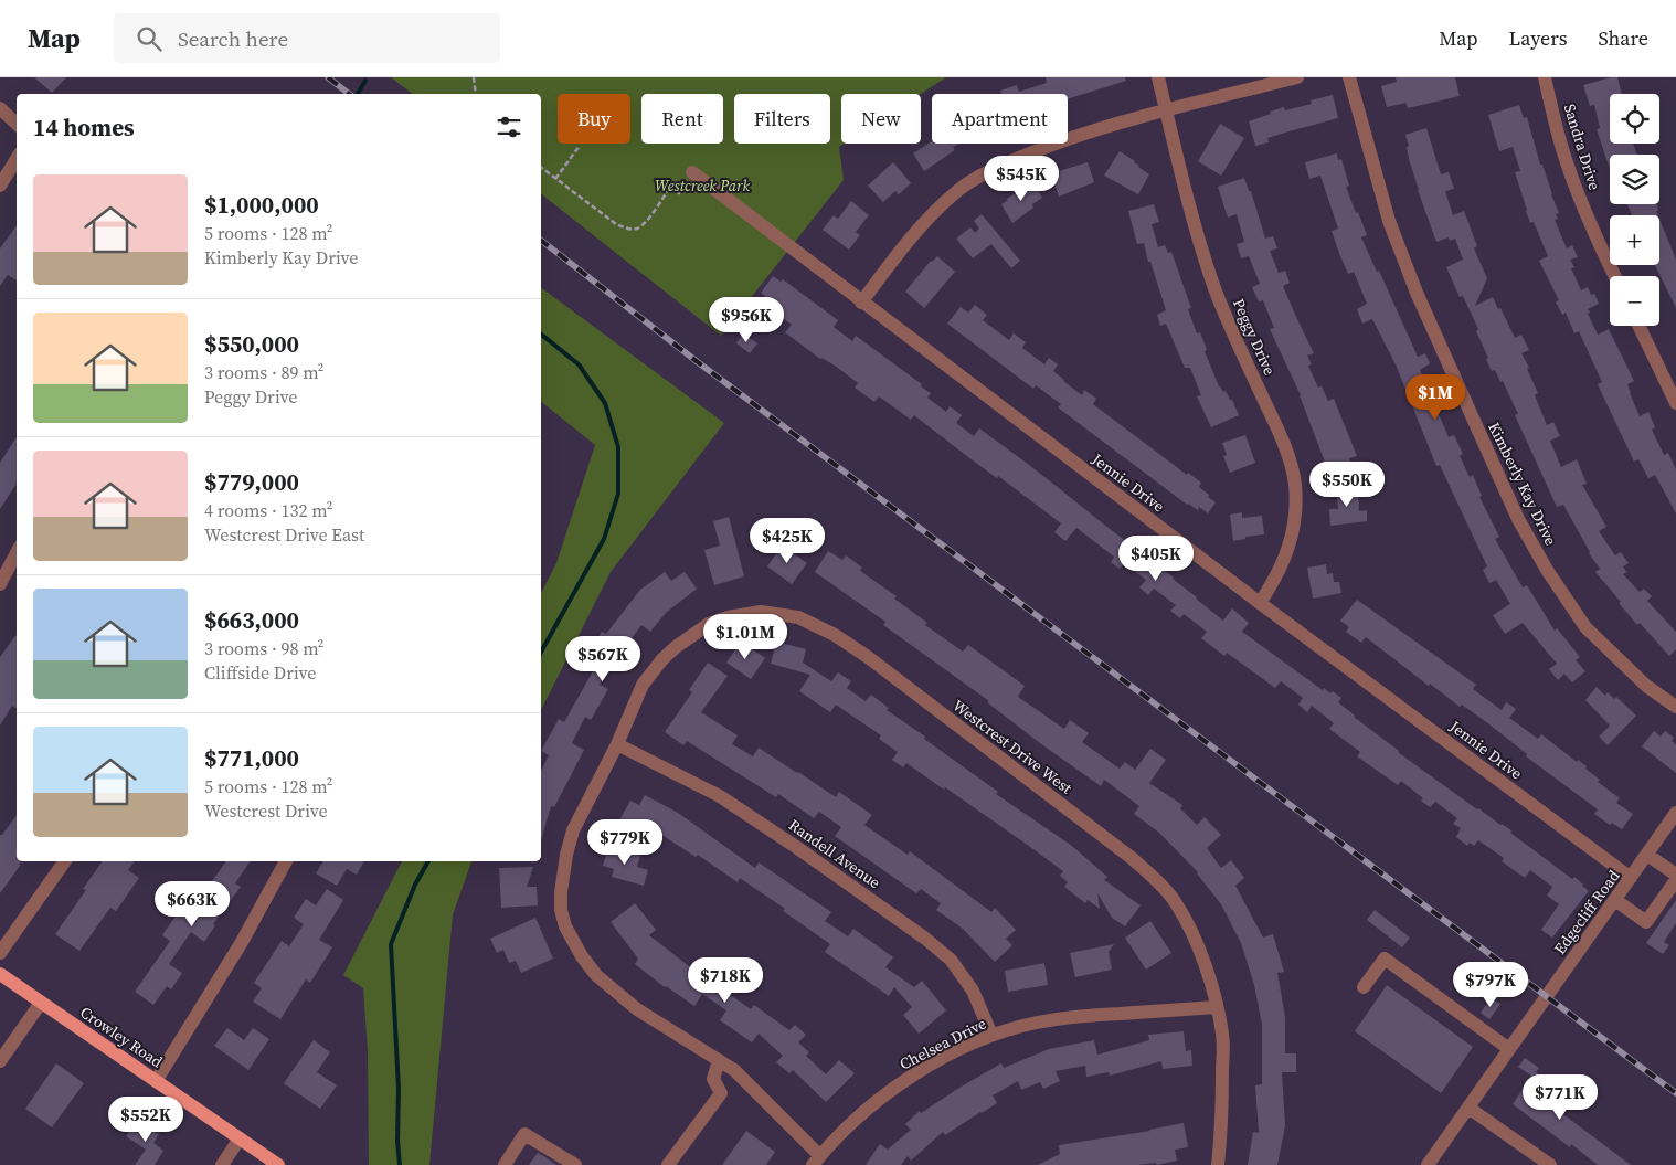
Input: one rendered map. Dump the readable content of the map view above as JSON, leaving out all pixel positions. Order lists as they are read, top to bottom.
{
  "streets": {
    "main road": ["Crowley Road"],
    "street": [
      "Sandra Drive",
      "Peggy Drive",
      "Jennie Drive",
      "Kimberly Kay Drive",
      "Westcrest Drive West",
      "Randell Avenue",
      "Edgecliff Road",
      "Chelsea Drive"
    ]
  },
  "crossings": [
    ["Peggy Drive", "Jennie Drive"],
    ["Jennie Drive", "Edgecliff Road"],
    ["Westcrest Drive West", "Randell Avenue"],
    ["Westcrest Drive West", "Chelsea Drive"],
    ["Randell Avenue", "Chelsea Drive"]
  ],
  "parks": ["Westcreek Park"],
  "page": {
    "header": "Map",
    "search": "Search here",
    "nav": ["Map", "Layers", "Share"],
    "map_buttons": ["+", "−"],
    "chip": [
      "Buy",
      "Rent",
      "Filters",
      "New",
      "Apartment"
    ],
    "heading": "14 homes",
    "price": [
      "$545K",
      "$956K",
      "$1M",
      "$550K",
      "$425K",
      "$405K",
      "$1.01M",
      "$567K",
      "$779K",
      "$663K",
      "$718K",
      "$797K",
      "$771K",
      "$552K"
    ],
    "list": [
      {
        "name": "$1,000,000",
        "note": "5 rooms · 128 m² · Kimberly Kay Drive"
      },
      {
        "name": "$550,000",
        "note": "3 rooms · 89 m² · Peggy Drive"
      },
      {
        "name": "$779,000",
        "note": "4 rooms · 132 m² · Westcrest Drive East"
      },
      {
        "name": "$663,000",
        "note": "3 rooms · 98 m² · Cliffside Drive"
      },
      {
        "name": "$771,000",
        "note": "5 rooms · 128 m² · Westcrest Drive"
      }
    ]
  }
}
